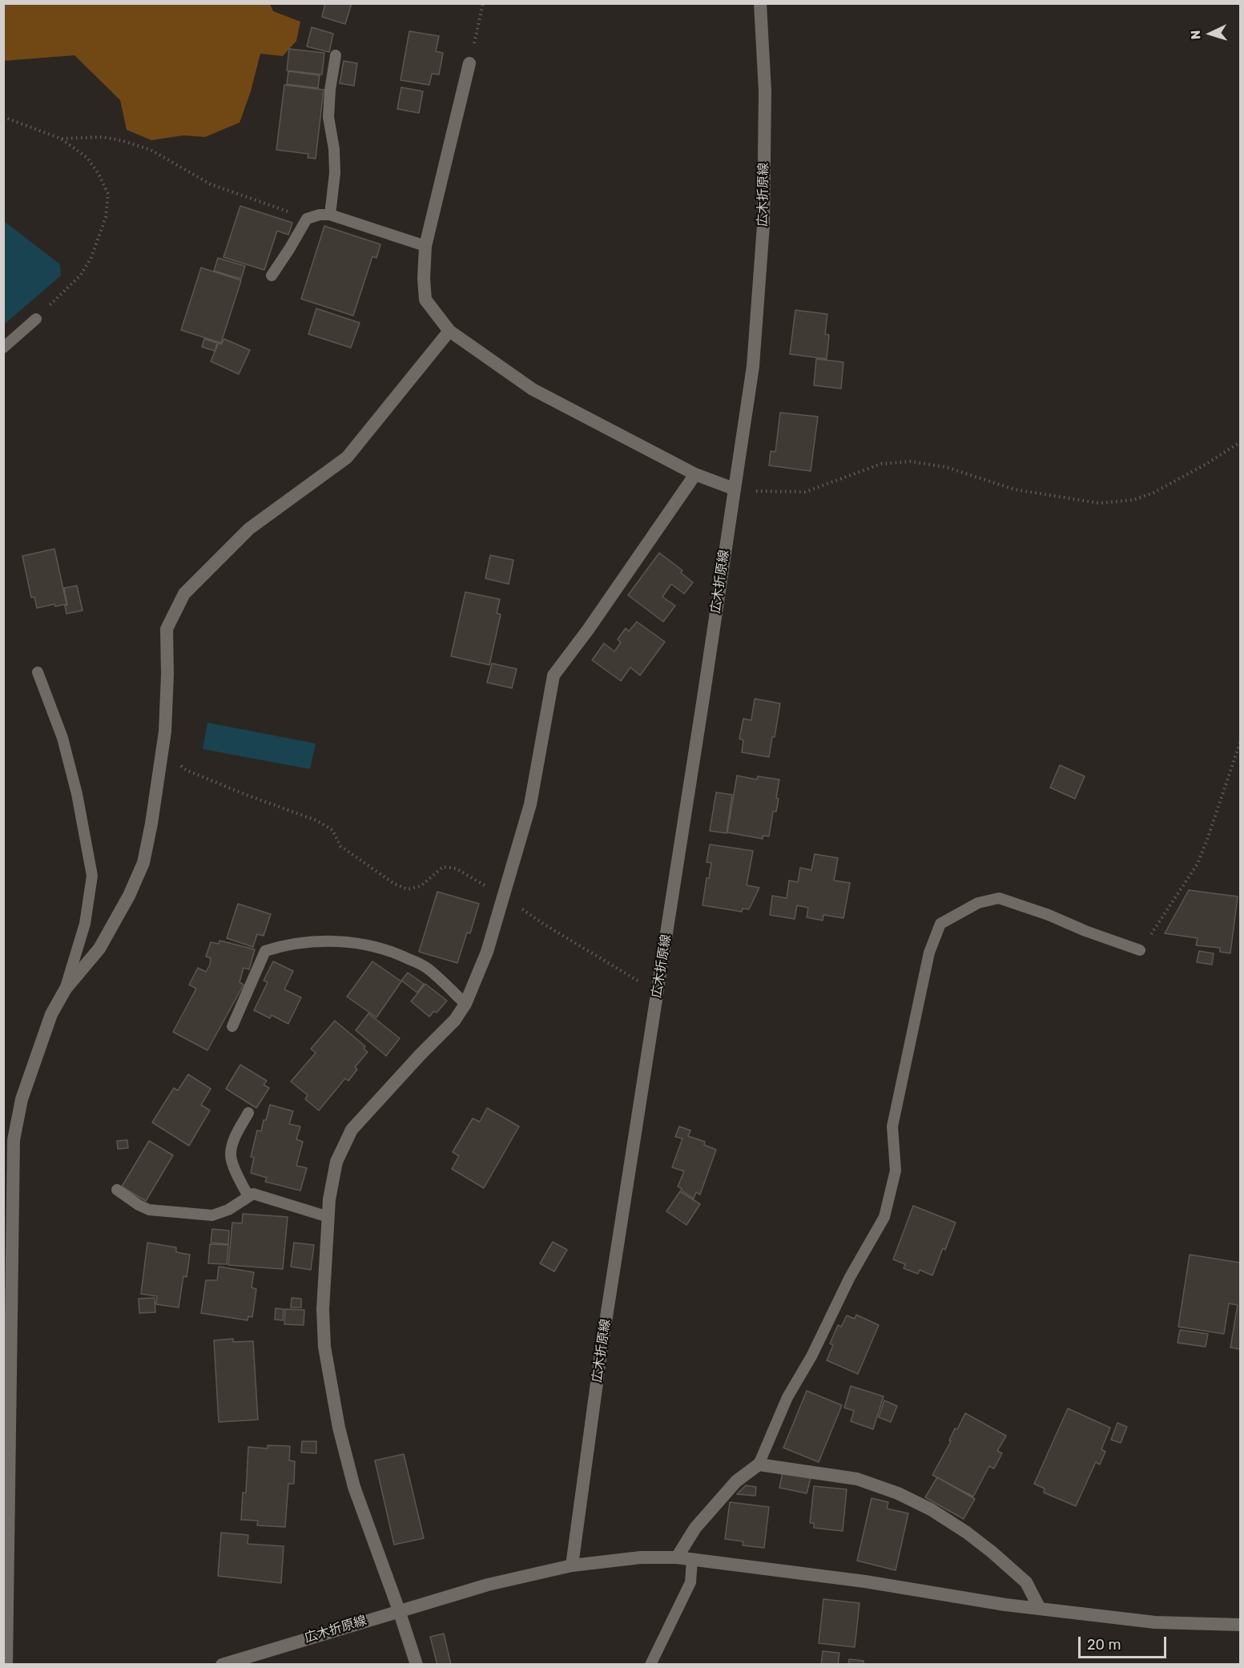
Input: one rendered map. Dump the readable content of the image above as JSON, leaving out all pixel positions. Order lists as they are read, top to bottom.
{
  "streets": {
    "street": ["広木折原線"]
  },
  "scale_bar": "20 m",
  "north": "left"
}
